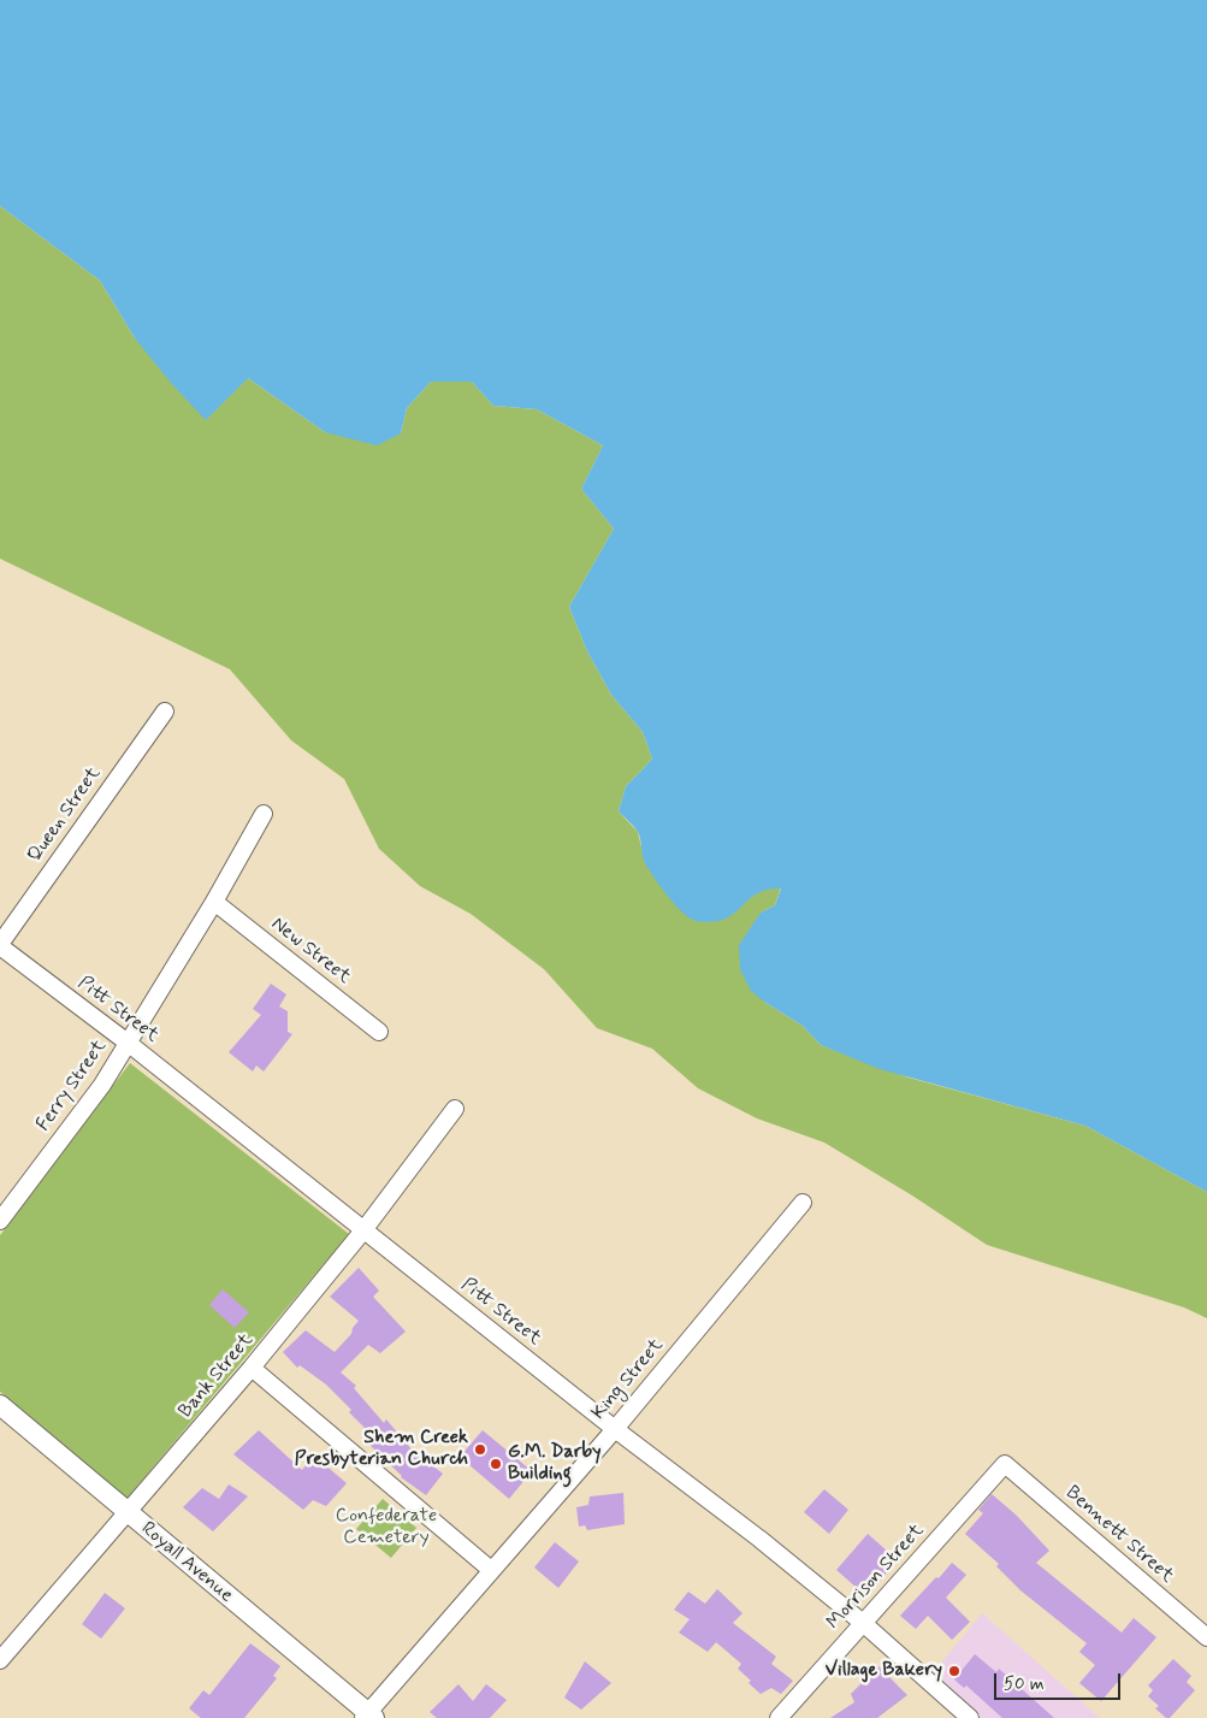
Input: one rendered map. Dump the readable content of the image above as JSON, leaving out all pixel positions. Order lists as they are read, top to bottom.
{
  "streets": {
    "street": [
      "Queen Street",
      "New Street",
      "Pitt Street",
      "Ferry Street",
      "Bank Street",
      "King Street",
      "Bennett Street",
      "Royall Avenue",
      "Morrison Street"
    ]
  },
  "crossings": [
    ["Queen Street", "Pitt Street"],
    ["New Street", "Ferry Street"],
    ["Pitt Street", "Ferry Street"],
    ["Pitt Street", "Bank Street"],
    ["Pitt Street", "King Street"],
    ["Pitt Street", "Morrison Street"],
    ["Bank Street", "Royall Avenue"],
    ["King Street", "Royall Avenue"],
    ["Bennett Street", "Morrison Street"]
  ],
  "parks": ["Confederate Cemetery"],
  "places": ["Shem Creek Presbyterian Church", "G.M. Darby Building", "Village Bakery"],
  "scale_bar": "50 m"
}
